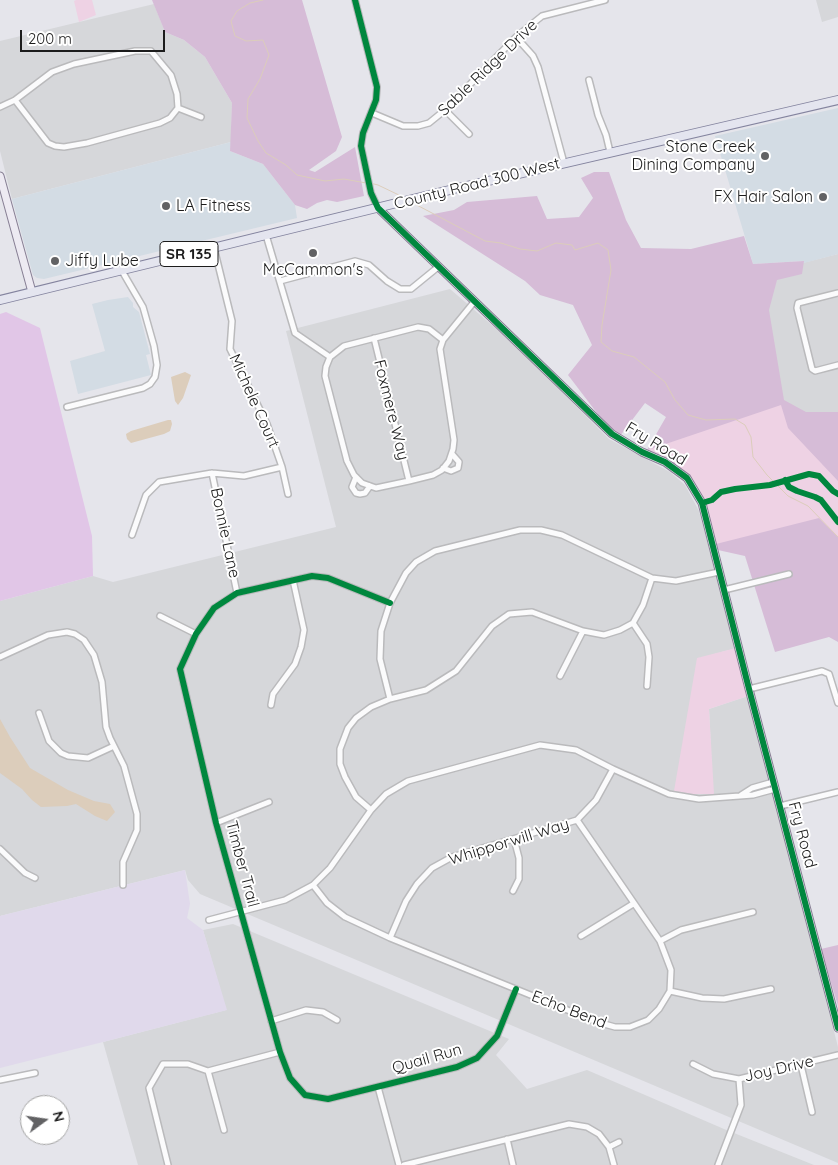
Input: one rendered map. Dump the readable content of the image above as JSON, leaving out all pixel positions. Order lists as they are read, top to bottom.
{
  "streets": {
    "main road": ["County Road 300 West", "SR 135"],
    "street": [
      "Sable Ridge Drive",
      "Michele Court",
      "Foxmere Way",
      "Fry Road",
      "Bonnie Lane",
      "Whipporwill Way",
      "Timber Trail",
      "Echo Bend",
      "Quail Run",
      "Joy Drive"
    ]
  },
  "crossings": [
    ["Sable Ridge Drive", "Fry Road"],
    ["County Road 300 West", "Michele Court"],
    ["County Road 300 West", "Fry Road"],
    ["Bonnie Lane", "Timber Trail"],
    ["Whipporwill Way", "Echo Bend"],
    ["Timber Trail", "Quail Run"],
    ["Echo Bend", "Quail Run"]
  ],
  "places": [
    "Stone Creek Dining Company",
    "FX Hair Salon",
    "LA Fitness",
    "McCammon's",
    "Jiffy Lube"
  ],
  "scale_bar": "200 m",
  "north": "right"
}
